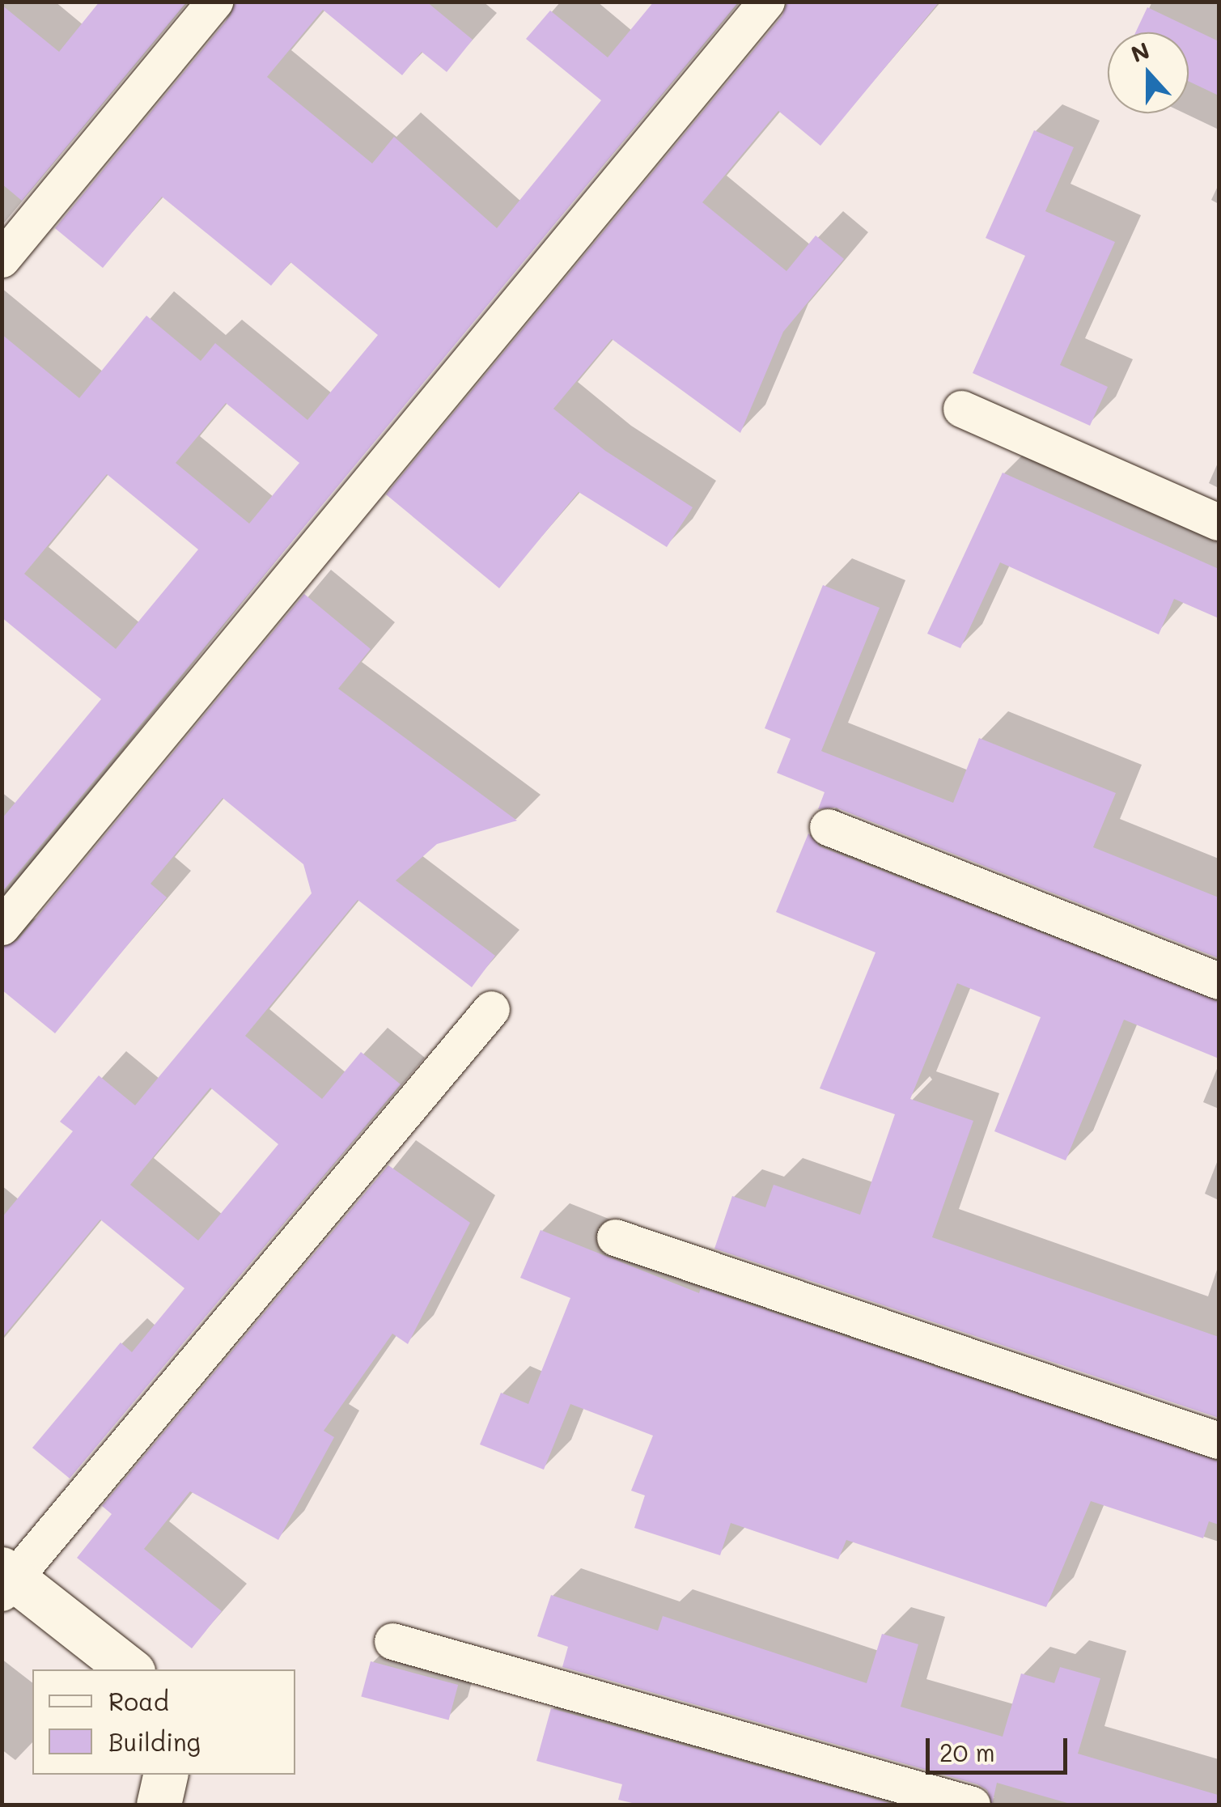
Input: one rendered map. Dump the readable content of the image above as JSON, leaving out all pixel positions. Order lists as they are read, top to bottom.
{
  "legend": ["Road", "Building"],
  "scale_bar": "20 m",
  "north": "top"
}
